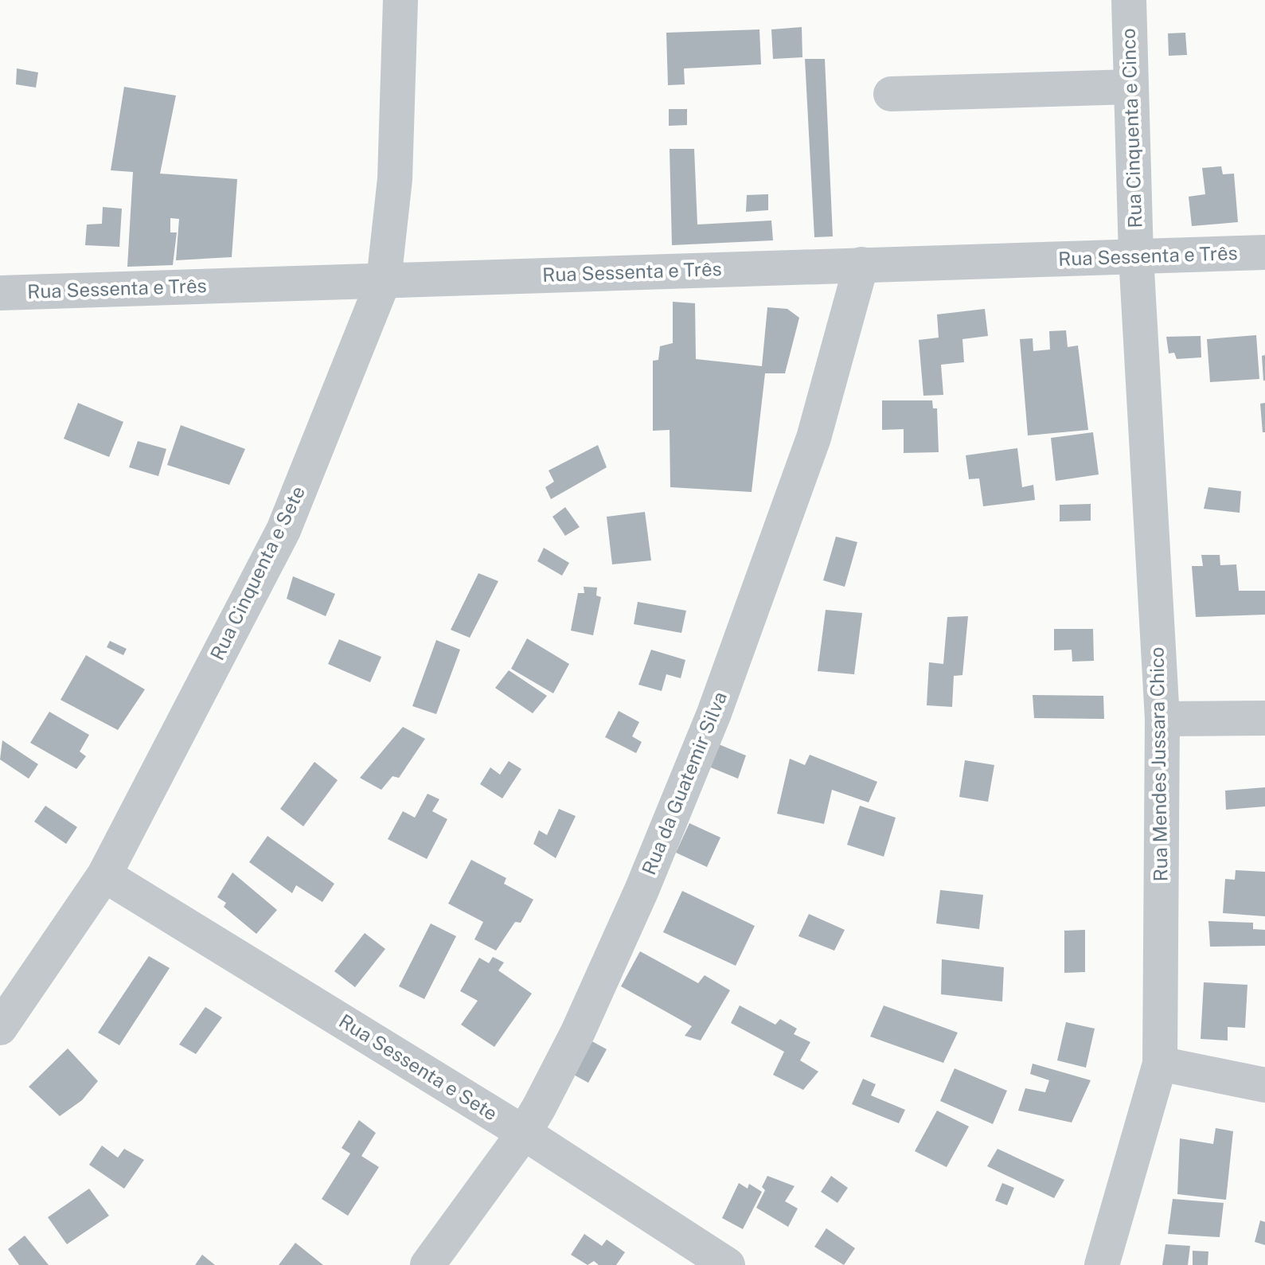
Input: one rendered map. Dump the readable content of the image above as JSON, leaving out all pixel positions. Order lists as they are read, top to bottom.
{
  "streets": {
    "street": [
      "Rua Cinquenta e Cinco",
      "Rua Sessenta e Três",
      "Rua Cinquenta e Sete",
      "Rua Mendes Jussara Chico",
      "Rua da Guatemir Silva",
      "Rua Sessenta e Sete"
    ]
  },
  "crossings": [
    ["Rua Cinquenta e Cinco", "Rua Sessenta e Três"],
    ["Rua Cinquenta e Cinco", "Rua Mendes Jussara Chico"],
    ["Rua Sessenta e Três", "Rua Cinquenta e Sete"],
    ["Rua Sessenta e Três", "Rua Mendes Jussara Chico"],
    ["Rua Sessenta e Três", "Rua da Guatemir Silva"],
    ["Rua Cinquenta e Sete", "Rua Sessenta e Sete"],
    ["Rua da Guatemir Silva", "Rua Sessenta e Sete"]
  ]
}
